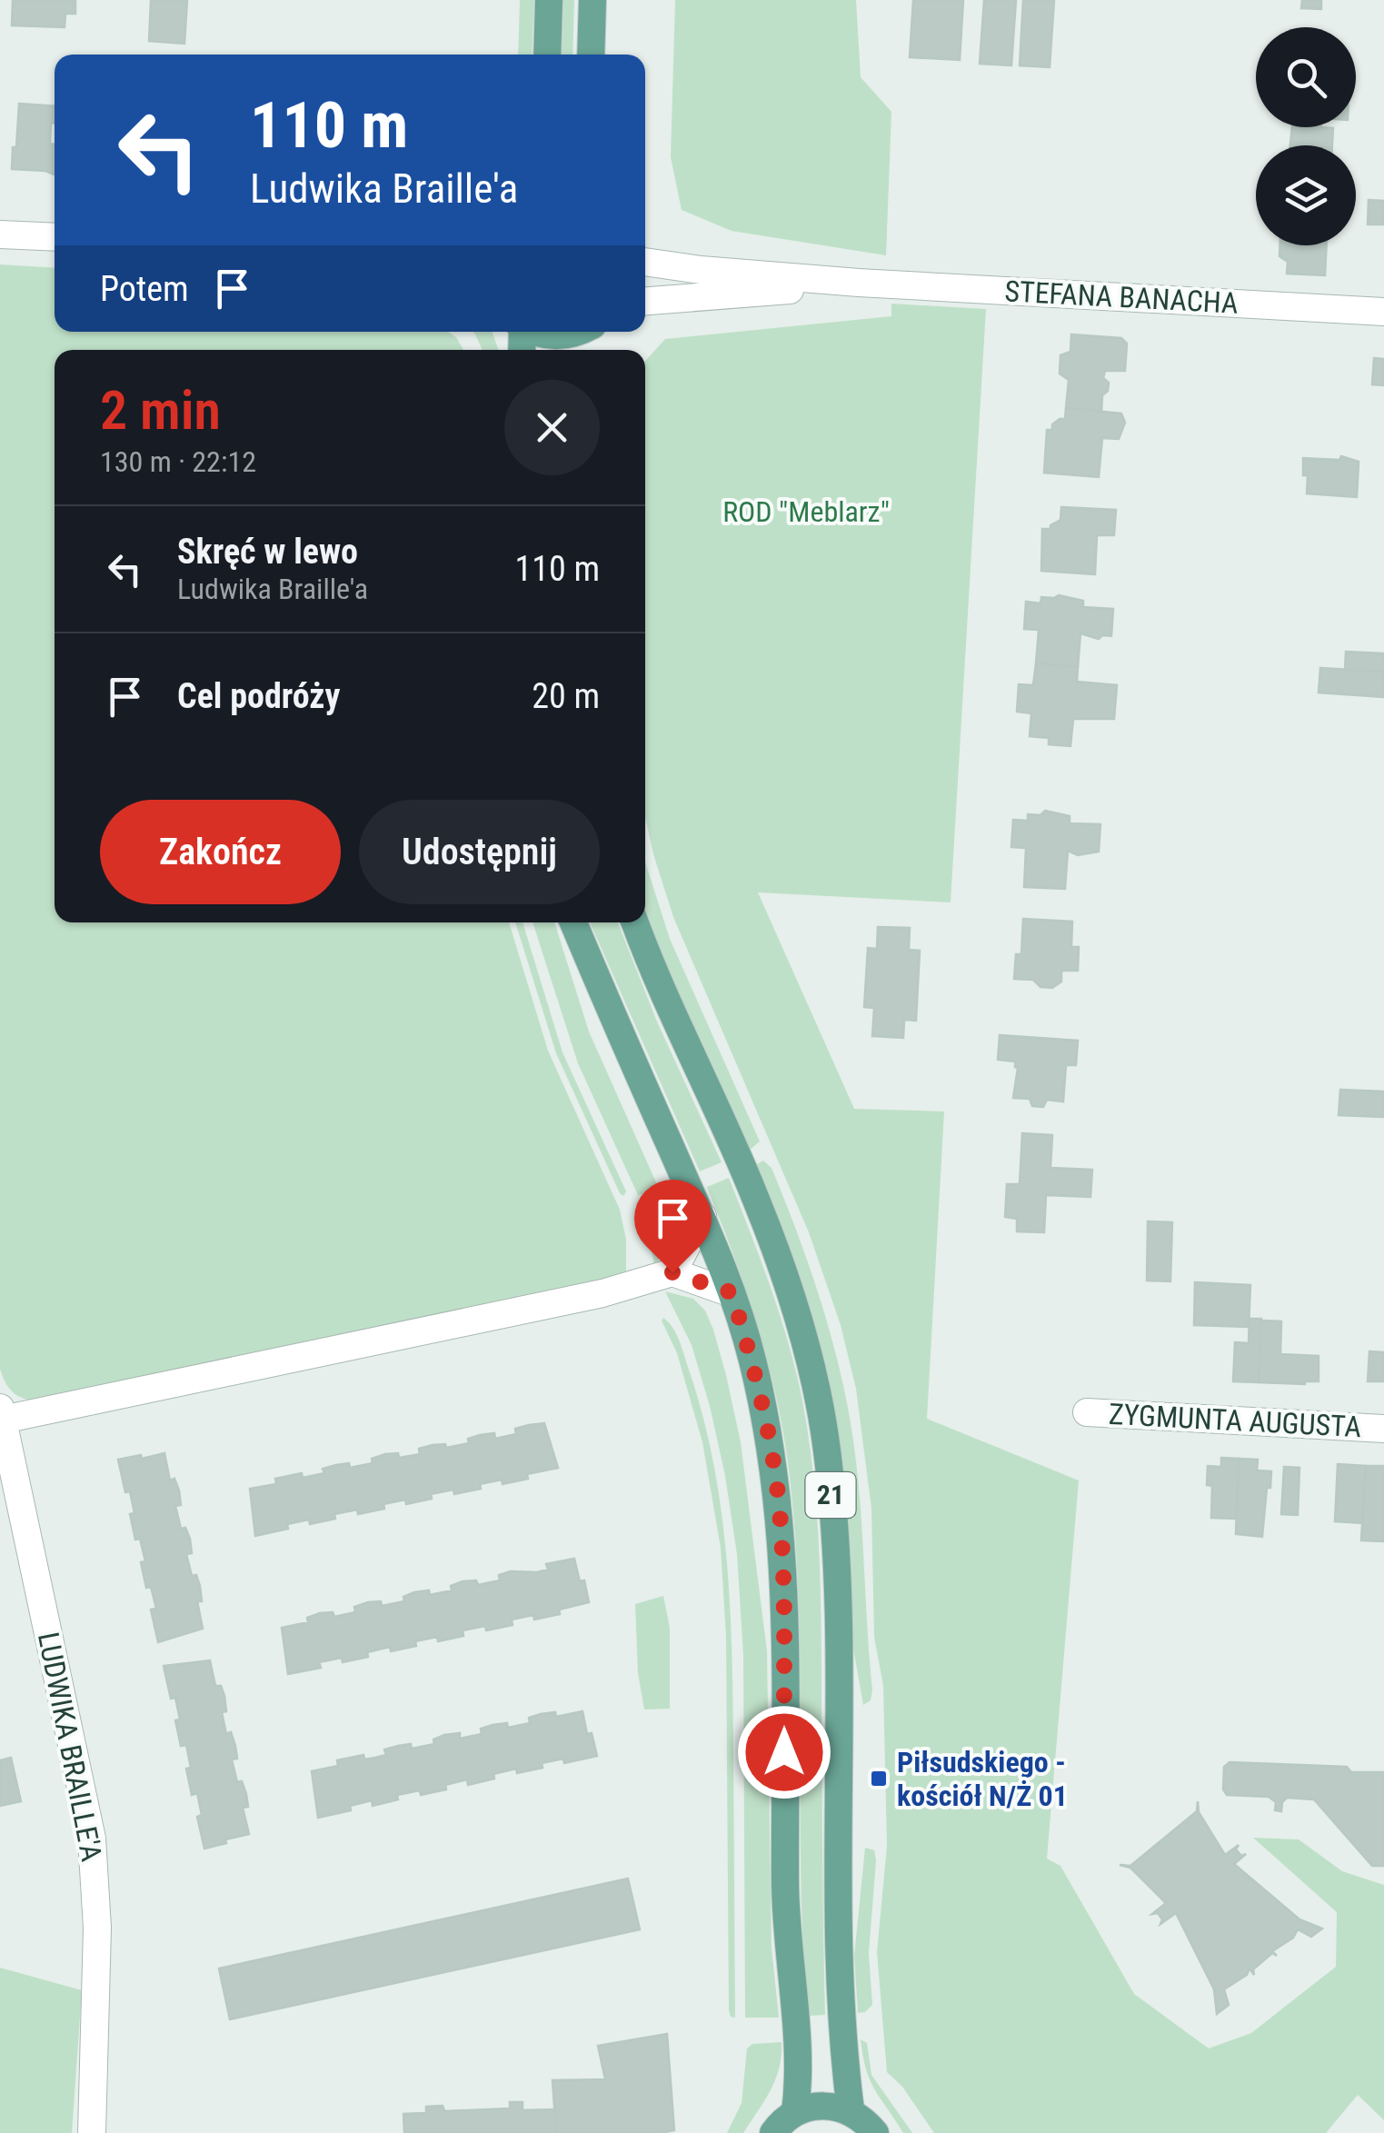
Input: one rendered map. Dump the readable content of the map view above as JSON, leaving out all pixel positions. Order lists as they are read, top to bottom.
{
  "streets": {
    "main road": ["21"],
    "street": ["STEFANA BANACHA", "ZYGMUNTA AUGUSTA", "LUDWIKA BRAILLE'A"]
  },
  "parks": ["ROD \"Meblarz\""],
  "places": {
    "transit": ["Piłsudskiego - kościół N/Ż 01"]
  },
  "page": {
    "turn": ["110 m", "Ludwika Braille'a"],
    "then": "Potem",
    "heading": ["2 min", "130 m · 22:12"],
    "list": [
      {
        "name": "Skręć w lewo",
        "note": "Ludwika Braille'a",
        "value": "110 m"
      },
      {
        "name": "Cel podróży",
        "value": "20 m"
      }
    ],
    "buttons": ["Zakończ", "Udostępnij"]
  }
}
